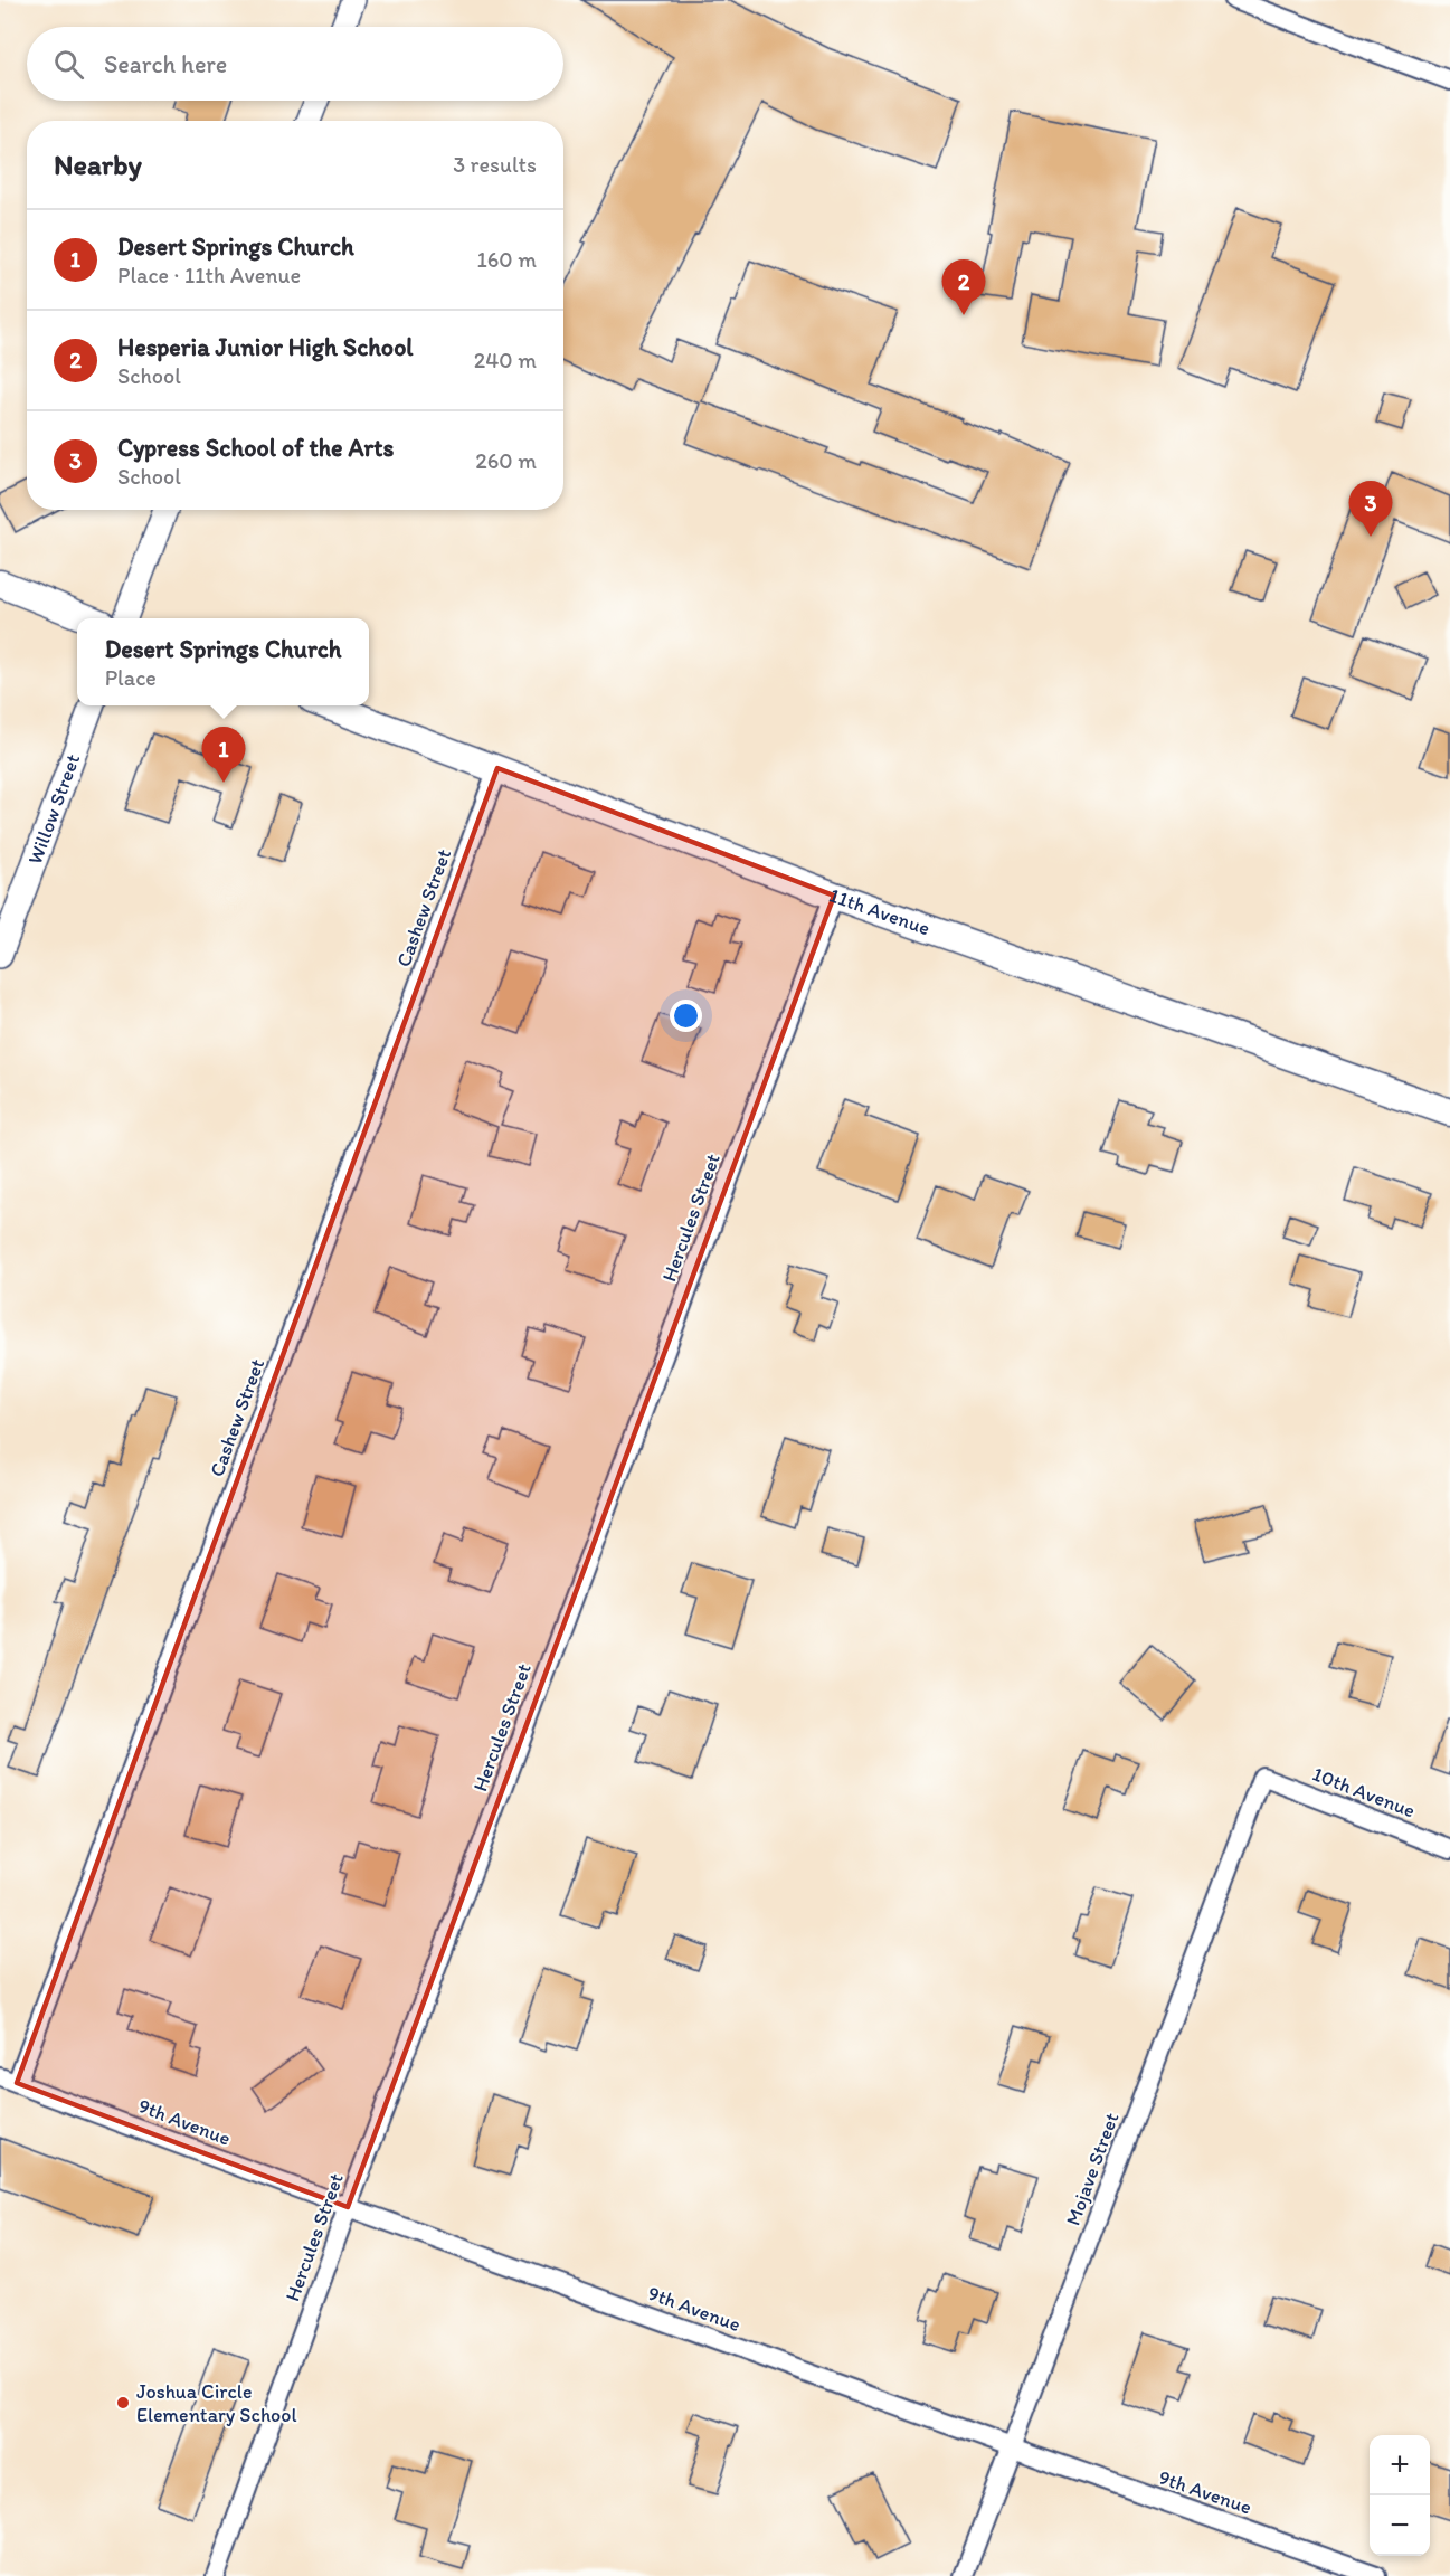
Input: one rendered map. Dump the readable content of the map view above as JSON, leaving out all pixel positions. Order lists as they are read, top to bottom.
{
  "streets": {
    "main road": ["11th Avenue"],
    "street": [
      "Willow Street",
      "Cashew Street",
      "Hercules Street",
      "10th Avenue",
      "9th Avenue",
      "Mojave Street"
    ]
  },
  "crossings": [
    ["Cashew Street", "11th Avenue"],
    ["Cashew Street", "9th Avenue"],
    ["11th Avenue", "Hercules Street"],
    ["Hercules Street", "9th Avenue"],
    ["10th Avenue", "Mojave Street"],
    ["9th Avenue", "Mojave Street"]
  ],
  "places": ["Joshua Circle Elementary School"],
  "page": {
    "search": "Search here",
    "heading": ["Nearby", "3 results"],
    "list": [
      {
        "mark": "1",
        "name": "Desert Springs Church",
        "note": "Place · 11th Avenue",
        "value": "160 m"
      },
      {
        "mark": "2",
        "name": "Hesperia Junior High School",
        "note": "School",
        "value": "240 m"
      },
      {
        "mark": "3",
        "name": "Cypress School of the Arts",
        "note": "School",
        "value": "260 m"
      }
    ],
    "pins": ["2", "3", "1"],
    "popup": ["Desert Springs Church", "Place"],
    "map_buttons": ["+", "−"]
  }
}
